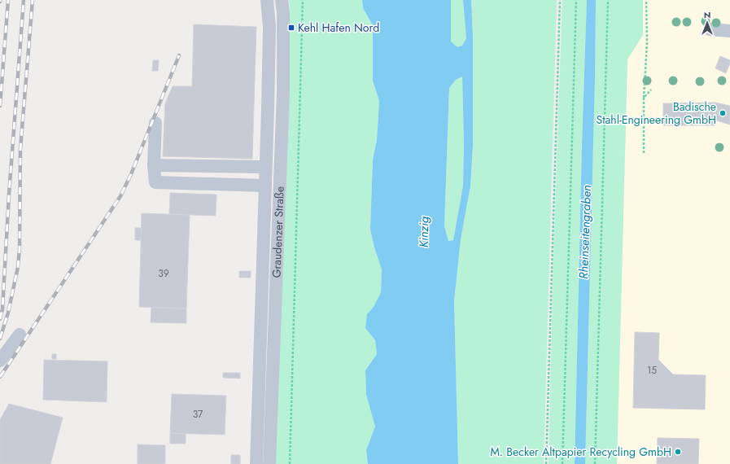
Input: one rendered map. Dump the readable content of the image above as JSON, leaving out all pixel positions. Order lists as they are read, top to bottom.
{
  "streets": {
    "street": ["Graudenzer Straße"]
  },
  "water": ["Kinzig", "Rheinseitengraben"],
  "places": {
    "transit": ["Kehl Hafen Nord"],
    "other": ["Badische Stahl-Engineering GmbH", "M. Becker Altpapier Recycling GmbH"]
  },
  "house_numbers": ["39", "15", "37"],
  "north": "top"
}
